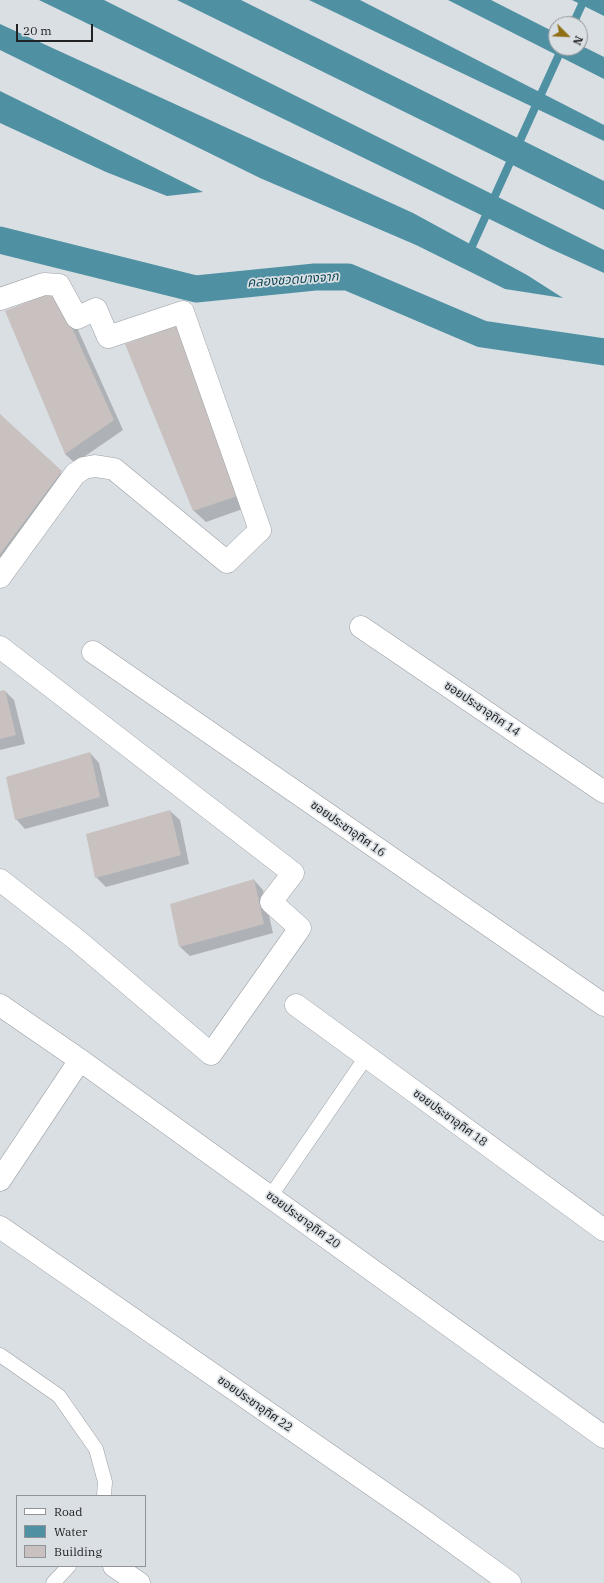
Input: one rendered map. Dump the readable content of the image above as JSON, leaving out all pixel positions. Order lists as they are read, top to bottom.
{
  "streets": {
    "street": [
      "ซอยประชาอุทิศ 14",
      "ซอยประชาอุทิศ 16",
      "ซอยประชาอุทิศ 18",
      "ซอยประชาอุทิศ 20",
      "ซอยประชาอุทิศ 22"
    ]
  },
  "water": ["คลองชวดบางจาก"],
  "legend": ["Road", "Water", "Building"],
  "scale_bar": "20 m",
  "north": "bottom right"
}
